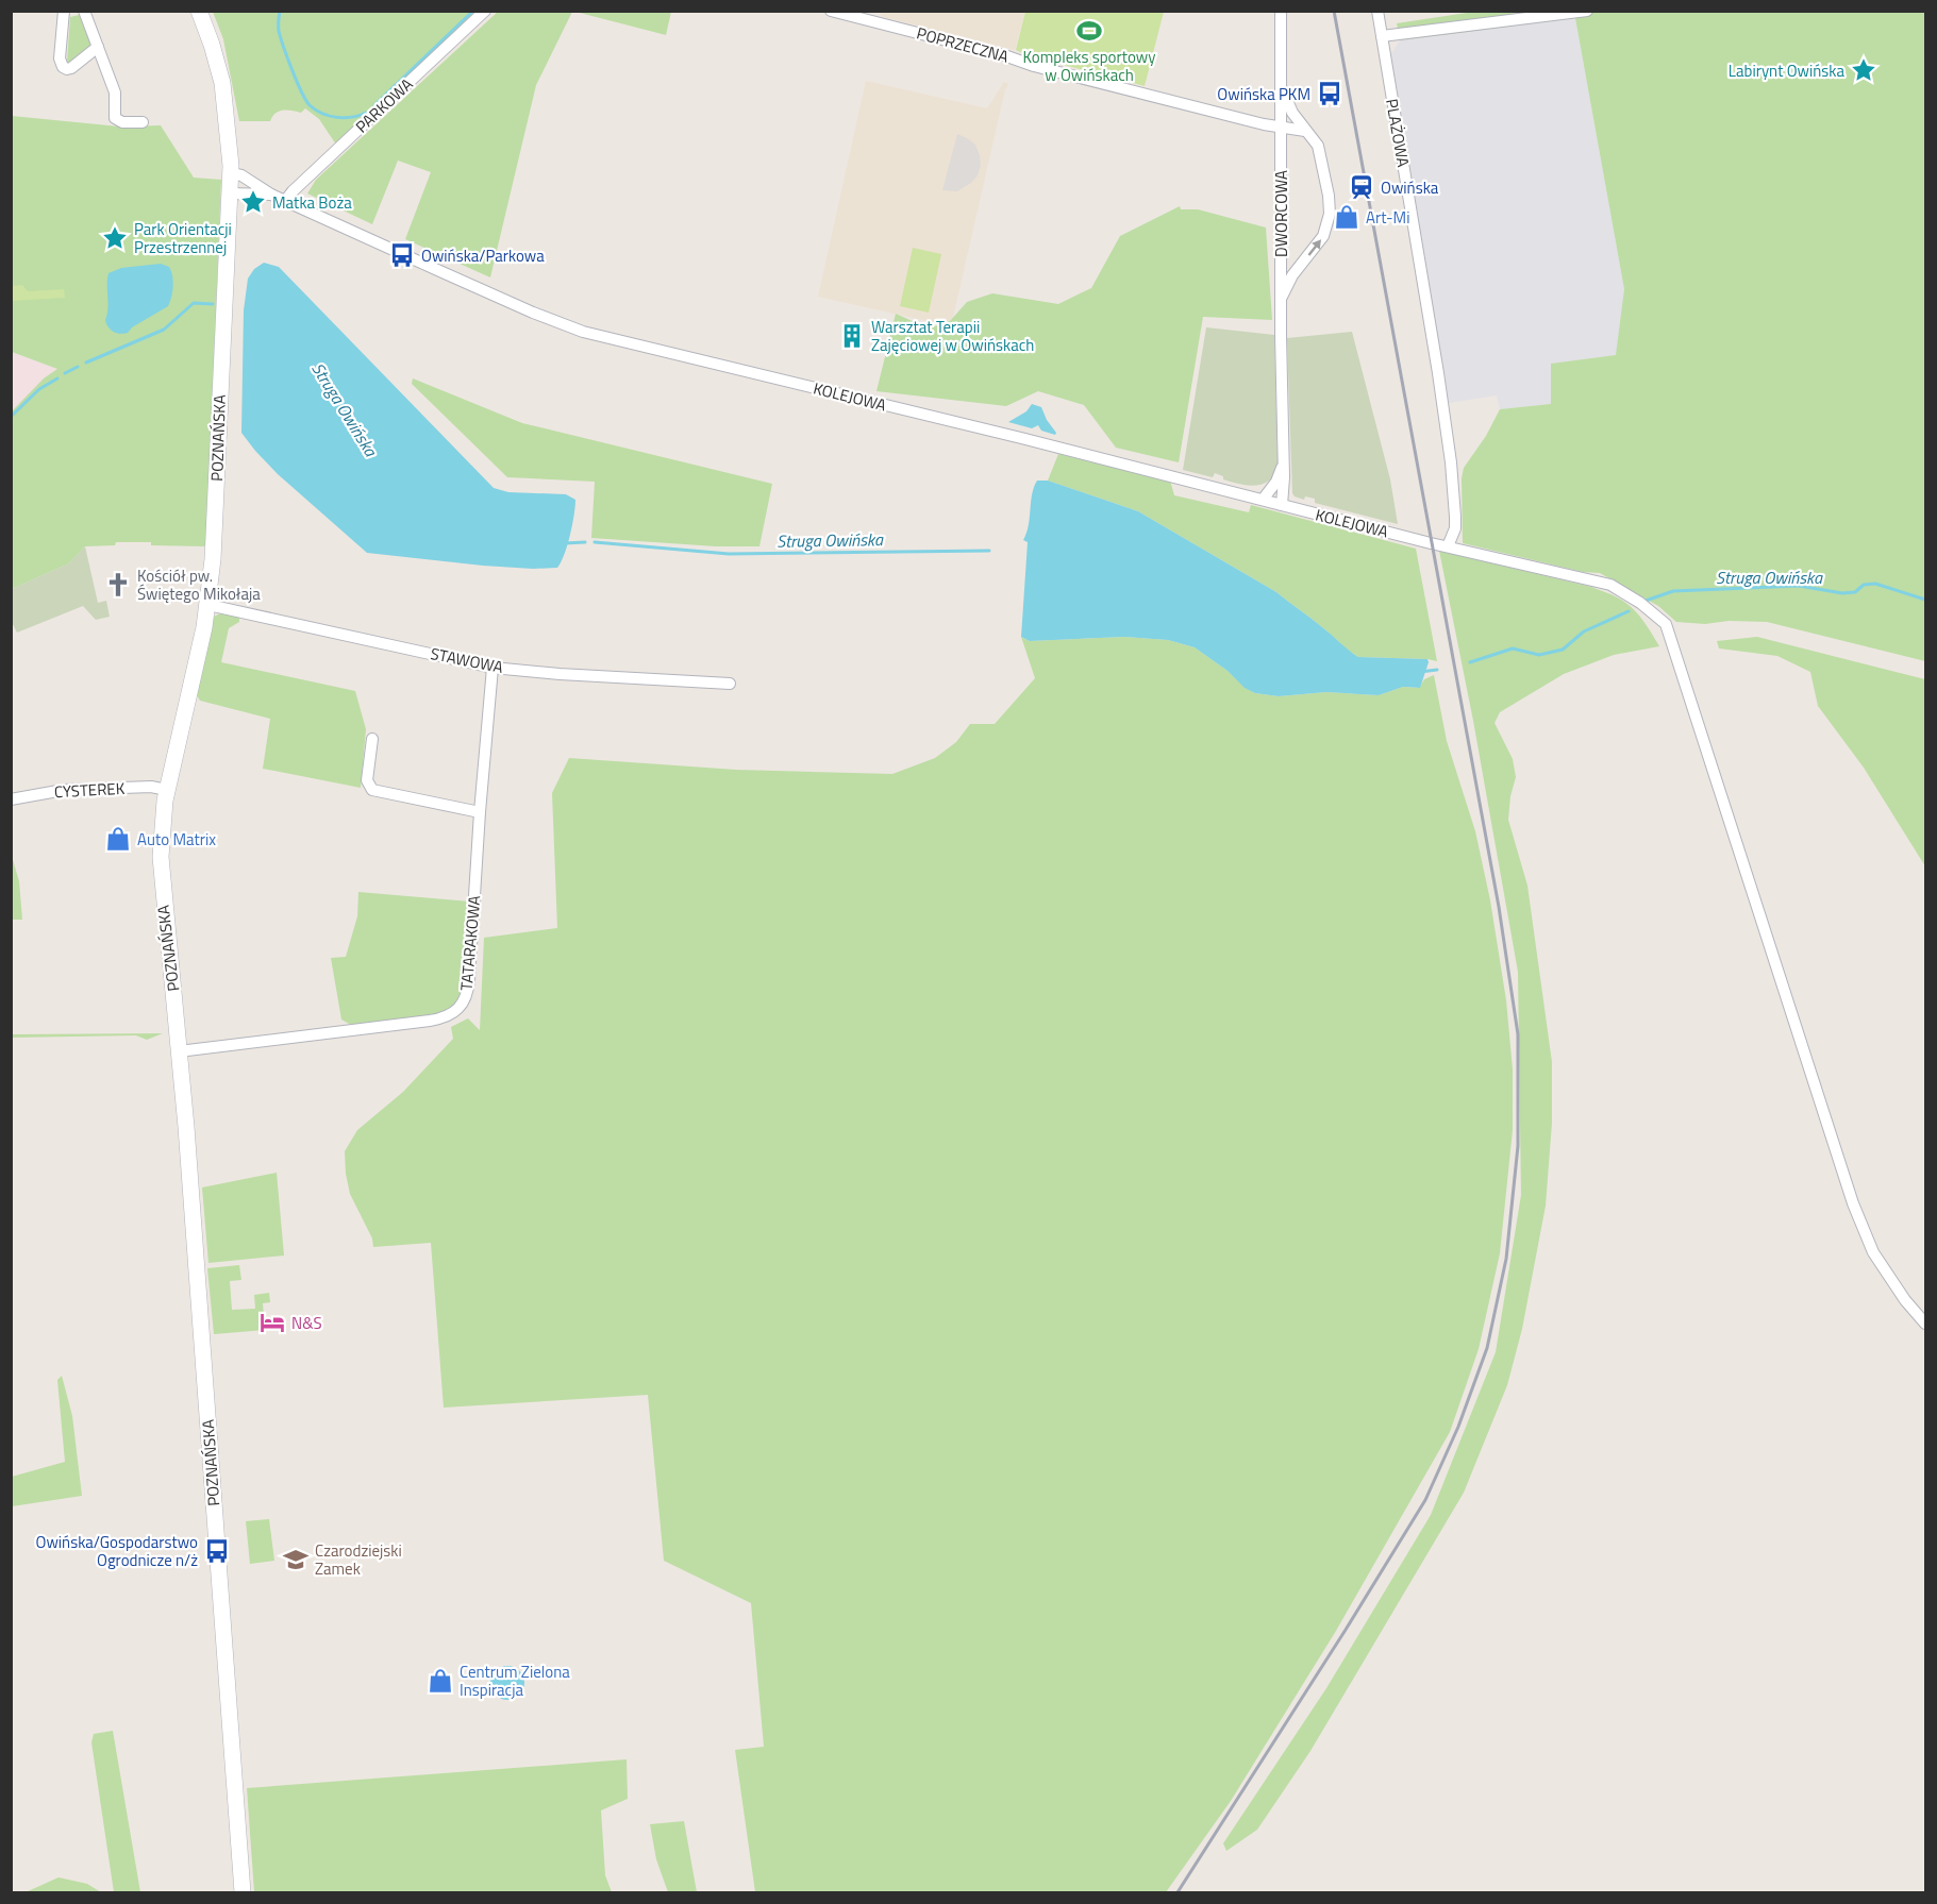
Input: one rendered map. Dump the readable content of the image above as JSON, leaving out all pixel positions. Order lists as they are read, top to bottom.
{
  "streets": {
    "main road": ["POZNAŃSKA"],
    "street": [
      "POPRZECZNA",
      "PARKOWA",
      "PLAŻOWA",
      "DWORCOWA",
      "KOLEJOWA",
      "STAWOWA",
      "CYSTEREK",
      "TATARAKOWA"
    ]
  },
  "crossings": [
    ["POPRZECZNA", "DWORCOWA"],
    ["PARKOWA", "KOLEJOWA"],
    ["PLAŻOWA", "KOLEJOWA"],
    ["DWORCOWA", "KOLEJOWA"],
    ["KOLEJOWA", "POZNAŃSKA"],
    ["POZNAŃSKA", "STAWOWA"],
    ["POZNAŃSKA", "CYSTEREK"],
    ["POZNAŃSKA", "TATARAKOWA"],
    ["STAWOWA", "TATARAKOWA"]
  ],
  "water": ["Struga Owińska"],
  "places": {
    "sports": ["Kompleks sportowy w Owińskach"],
    "place": ["Labirynt Owińska", "Matka Boża", "Park Orientacji Przestrzennej"],
    "bus stop": ["Owińska PKM", "Owińska/Parkowa", "Owińska/Gospodarstwo Ogrodnicze n/ż"],
    "station": ["Owińska"],
    "shop": ["Art-Mi", "Auto Matrix", "Centrum Zielona Inspiracja"],
    "building": ["Warsztat Terapii Zajęciowej w Owińskach"],
    "church": ["Kościół pw. Świętego Mikołaja"],
    "hotel": ["N&S"],
    "school or university": ["Czarodziejski Zamek"]
  }
}
